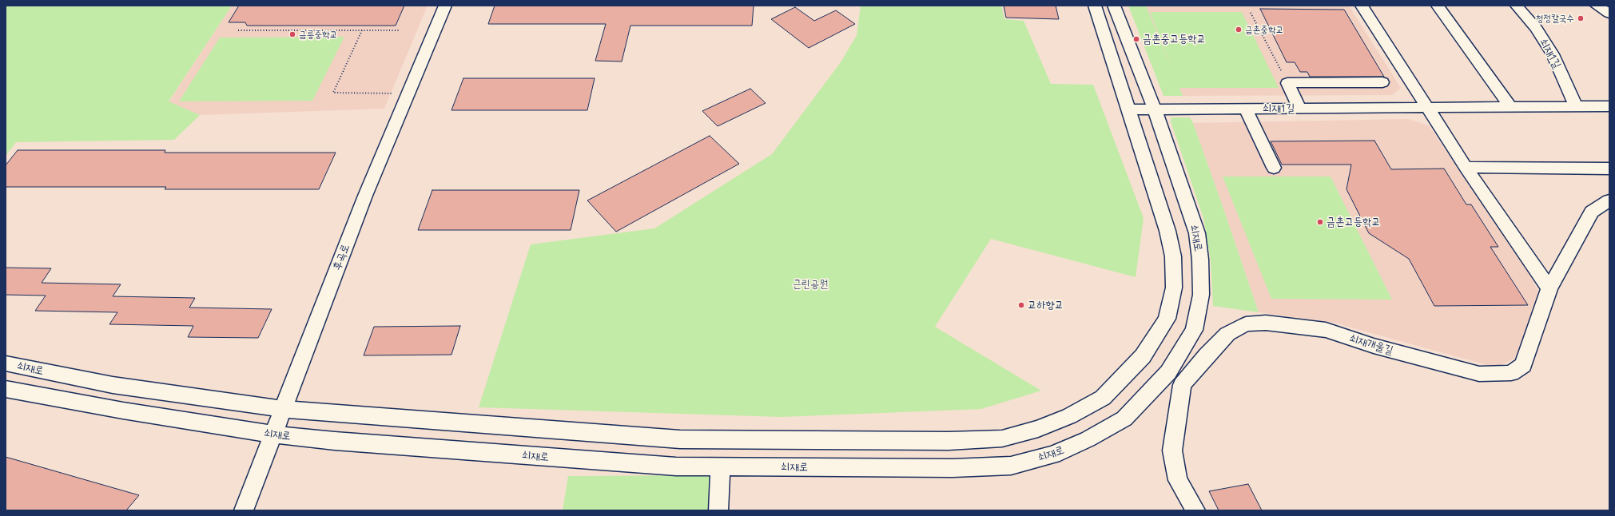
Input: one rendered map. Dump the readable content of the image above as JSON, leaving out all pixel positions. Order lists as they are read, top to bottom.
{
  "streets": {
    "street": [
      "쇠재1길",
      "쇠재로",
      "후곡로",
      "쇠재개울길"
    ]
  },
  "crossings": [
    ["쇠재1길", "쇠재로"],
    ["쇠재로", "후곡로"]
  ],
  "parks": ["근린공원"],
  "places": [
    "청정칼국수",
    "금촌중학교",
    "금릉중학교",
    "금촌중고등학교",
    "금촌고등학교",
    "교하향교"
  ]
}
